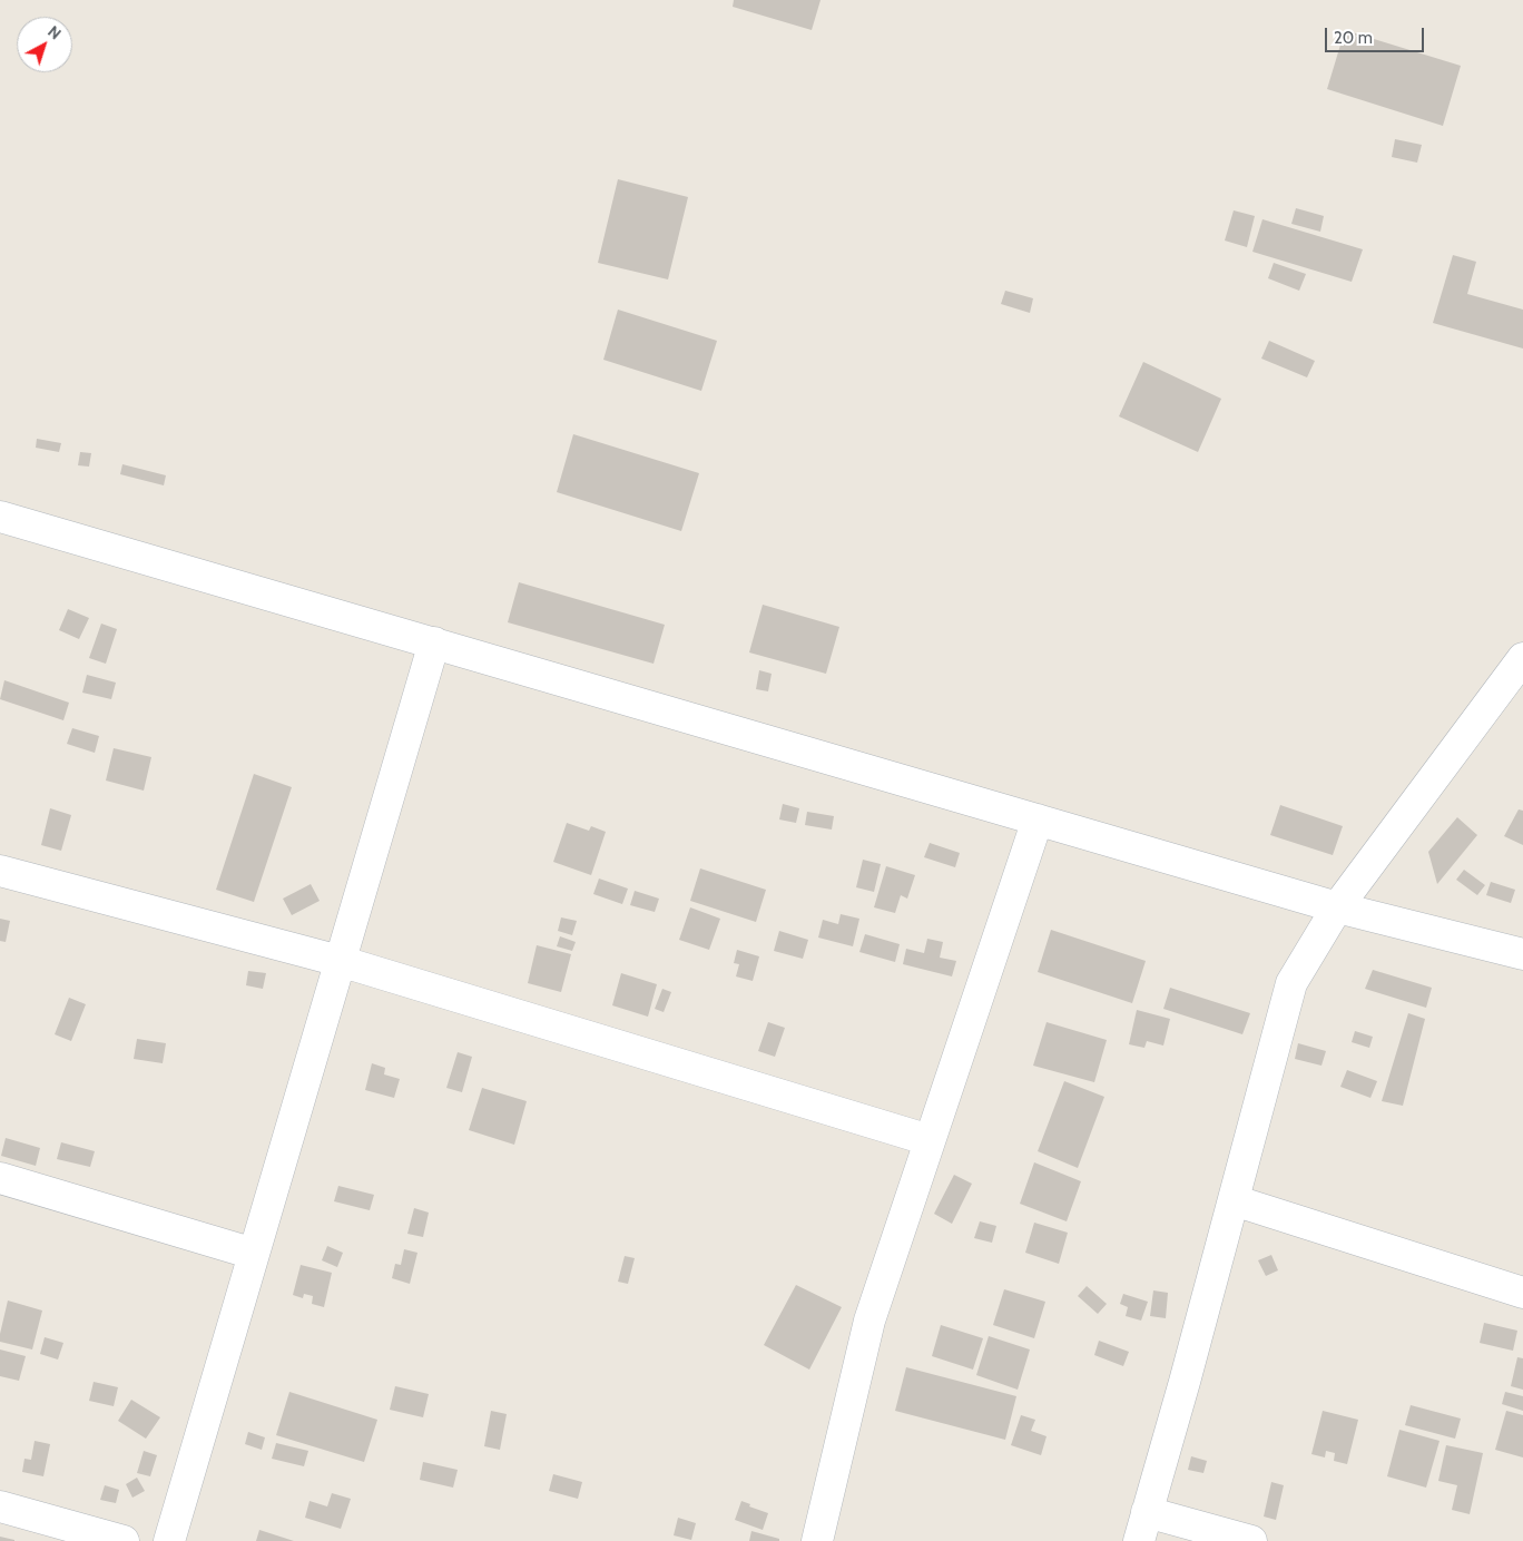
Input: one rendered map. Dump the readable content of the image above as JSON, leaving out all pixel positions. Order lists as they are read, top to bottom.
{
  "scale_bar": "20 m",
  "north": "top right"
}
